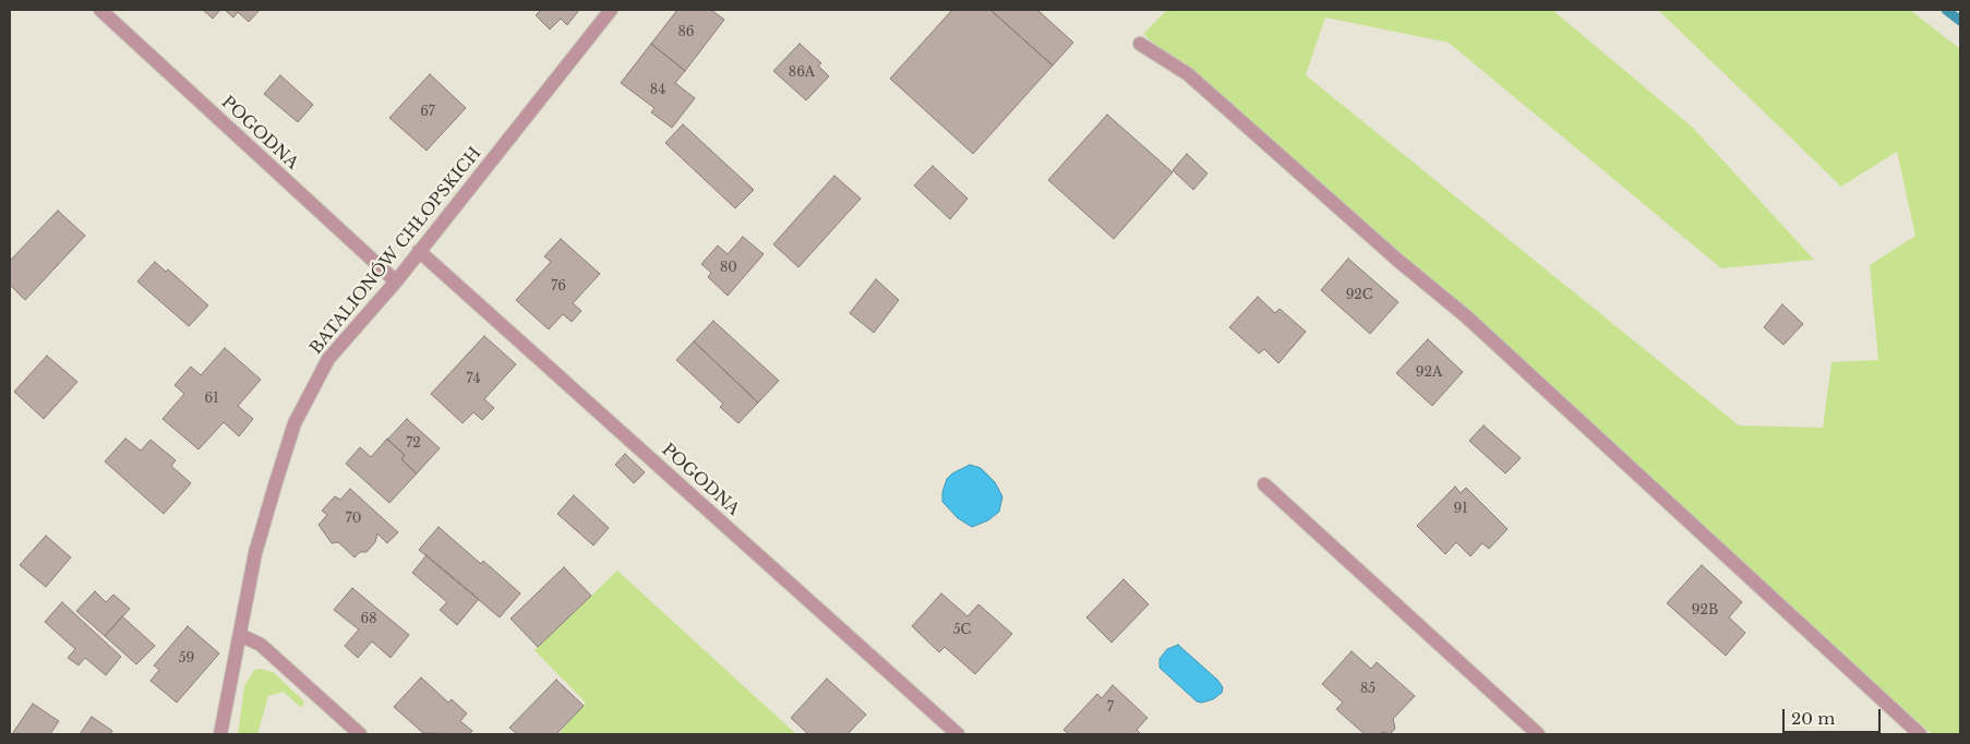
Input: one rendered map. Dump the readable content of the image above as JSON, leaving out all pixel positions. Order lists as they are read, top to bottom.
{
  "streets": {
    "street": ["POGODNA", "BATALIONÓW CHŁOPSKICH"]
  },
  "crossings": [
    ["POGODNA", "BATALIONÓW CHŁOPSKICH"]
  ],
  "house_numbers": [
    "86",
    "86A",
    "84",
    "67",
    "80",
    "76",
    "92C",
    "92A",
    "74",
    "61",
    "72",
    "91",
    "70",
    "92B",
    "68",
    "5C",
    "59",
    "85",
    "7"
  ],
  "scale_bar": "20 m"
}
